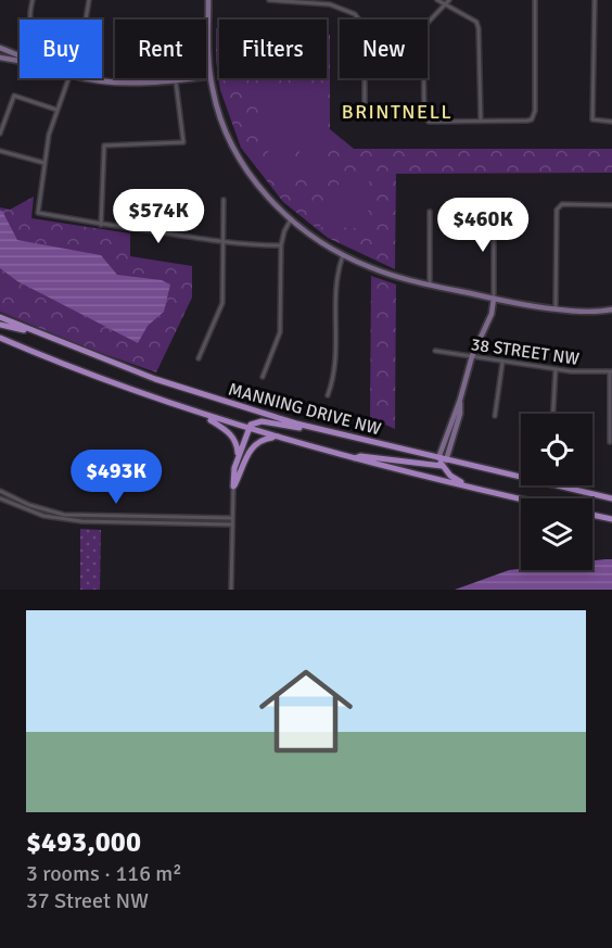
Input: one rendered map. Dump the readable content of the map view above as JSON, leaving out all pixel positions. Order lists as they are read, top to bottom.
{
  "streets": {
    "main road": ["MANNING DRIVE NW"],
    "street": ["38 STREET NW"]
  },
  "districts": ["BRINTNELL"],
  "page": {
    "chip": [
      "Buy",
      "Rent",
      "Filters",
      "New"
    ],
    "price": ["$574K", "$460K", "$493K"],
    "list": [
      {
        "name": "$493,000",
        "note": "3 rooms · 116 m² · 37 Street NW"
      }
    ]
  }
}
